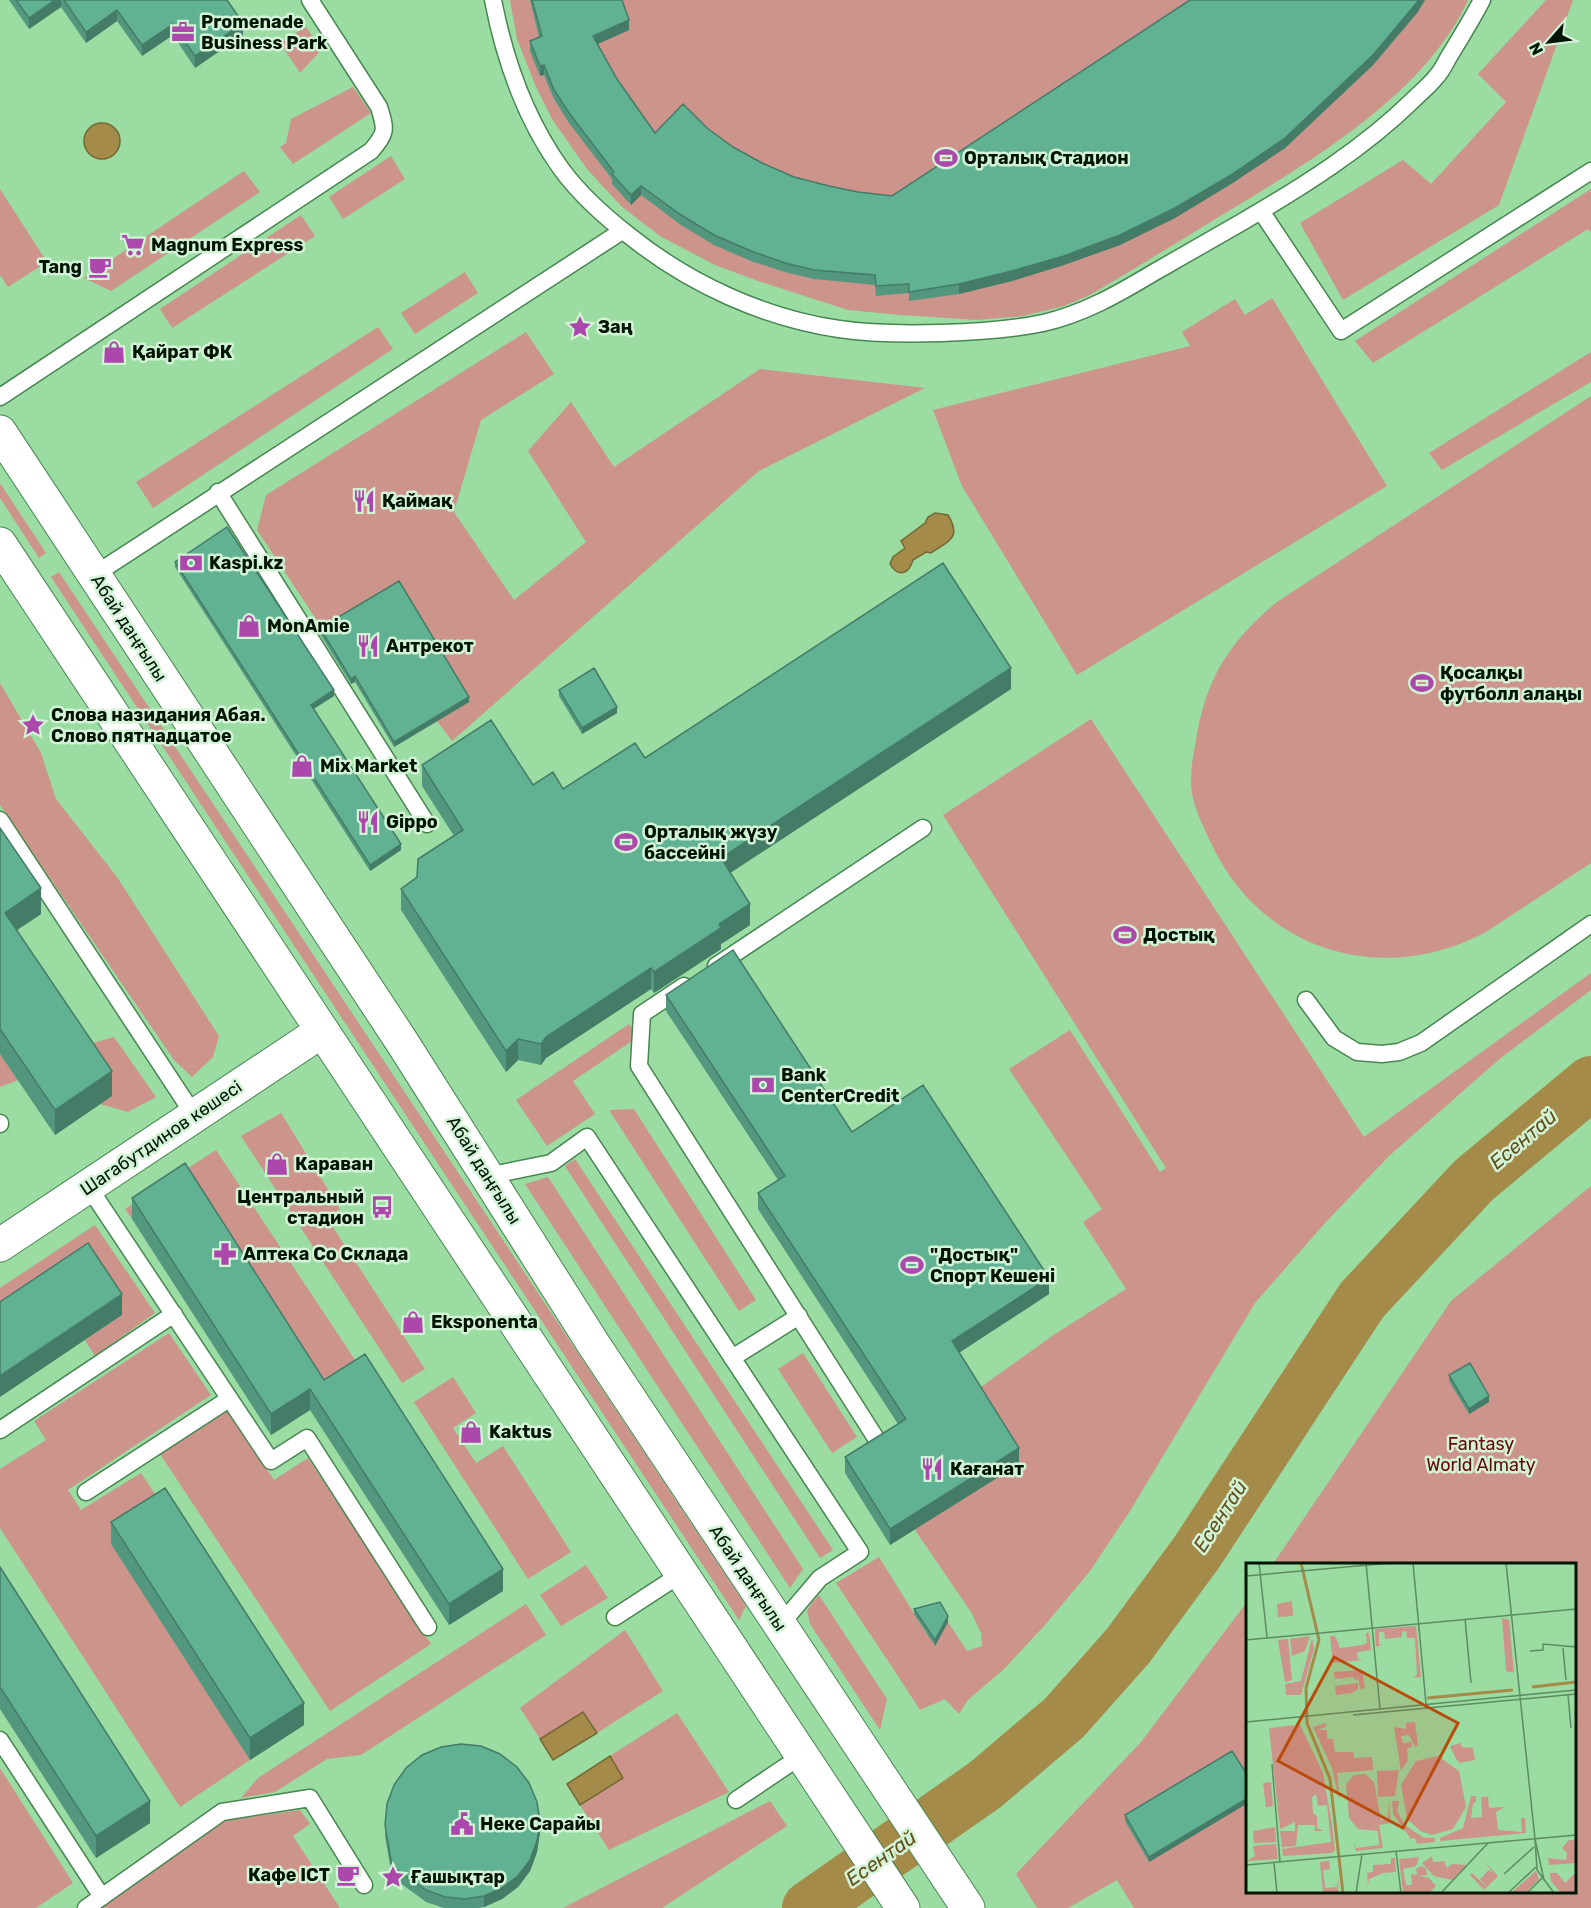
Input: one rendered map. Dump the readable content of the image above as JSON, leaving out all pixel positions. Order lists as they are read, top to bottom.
{
  "streets": {
    "main road": ["Абай даңғылы", "Шагабутдинов көшесі"]
  },
  "water": ["Есентай"],
  "parks": ["Fantasy World Almaty"],
  "places": {
    "office": ["Promenade Business Park"],
    "sports": [
      "Орталық Стадион",
      "Қосалқы футболл алаңы",
      "Орталық жүзу бассейні",
      "Достық",
      "\"Достық\" Спорт Кешені"
    ],
    "supermarket": ["Magnum Express"],
    "cafe": ["Tang", "Кафе ICT"],
    "place": ["Заң", "Слова назидания Абая. Слово пятнадцатое", "Ғашықтар"],
    "shop": [
      "Қайрат ФК",
      "MonAmie",
      "Mix Market",
      "Караван",
      "Eksponenta",
      "Kaktus"
    ],
    "restaurant": [
      "Қаймақ",
      "Антрекот",
      "Gippo",
      "Кағанат"
    ],
    "bank": ["Kaspi.kz", "Bank CenterCredit"],
    "bus stop": ["Центральный стадион"],
    "pharmacy": ["Аптека Со Склада"],
    "public building": ["Неке Сарайы"]
  },
  "north": "bottom left"
}
